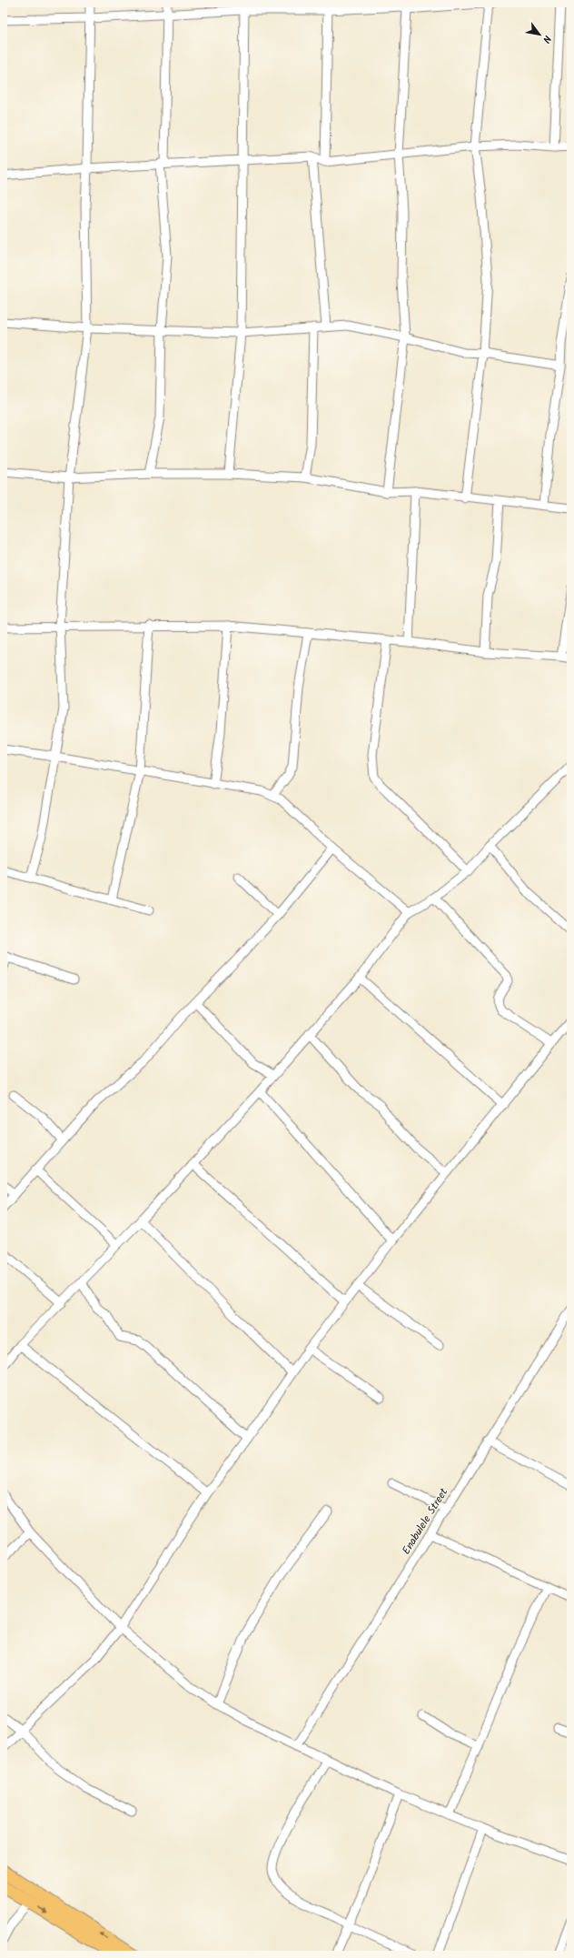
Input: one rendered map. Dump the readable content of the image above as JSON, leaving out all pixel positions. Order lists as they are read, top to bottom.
{
  "streets": {
    "street": ["Enabulele Street"]
  },
  "north": "bottom right"
}
